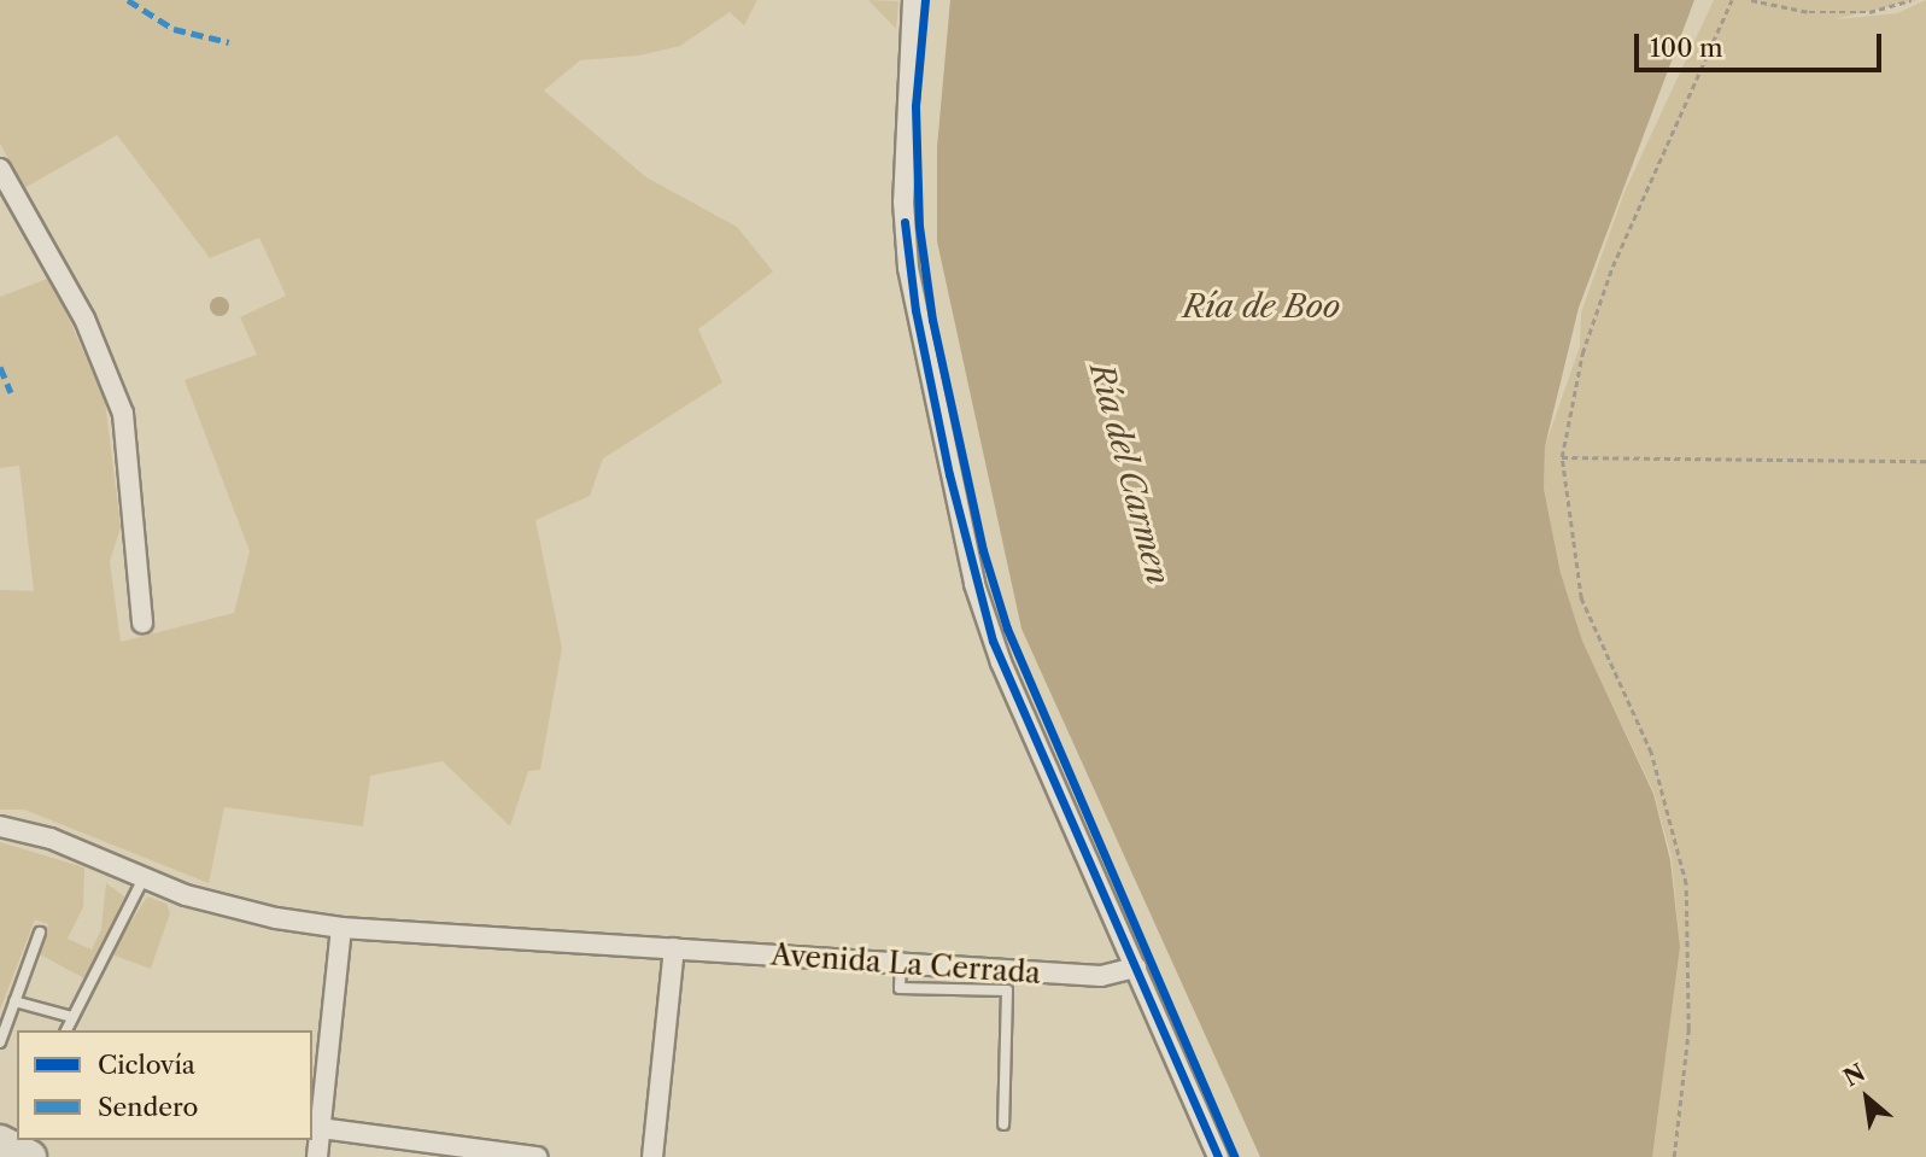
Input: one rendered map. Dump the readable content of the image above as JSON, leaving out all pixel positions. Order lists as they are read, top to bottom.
{
  "streets": {
    "street": ["Avenida La Cerrada"]
  },
  "water": ["Ría de Boo", "Ría del Carmen"],
  "legend": ["Ciclovía", "Sendero"],
  "scale_bar": "100 m",
  "north": "top left"
}
